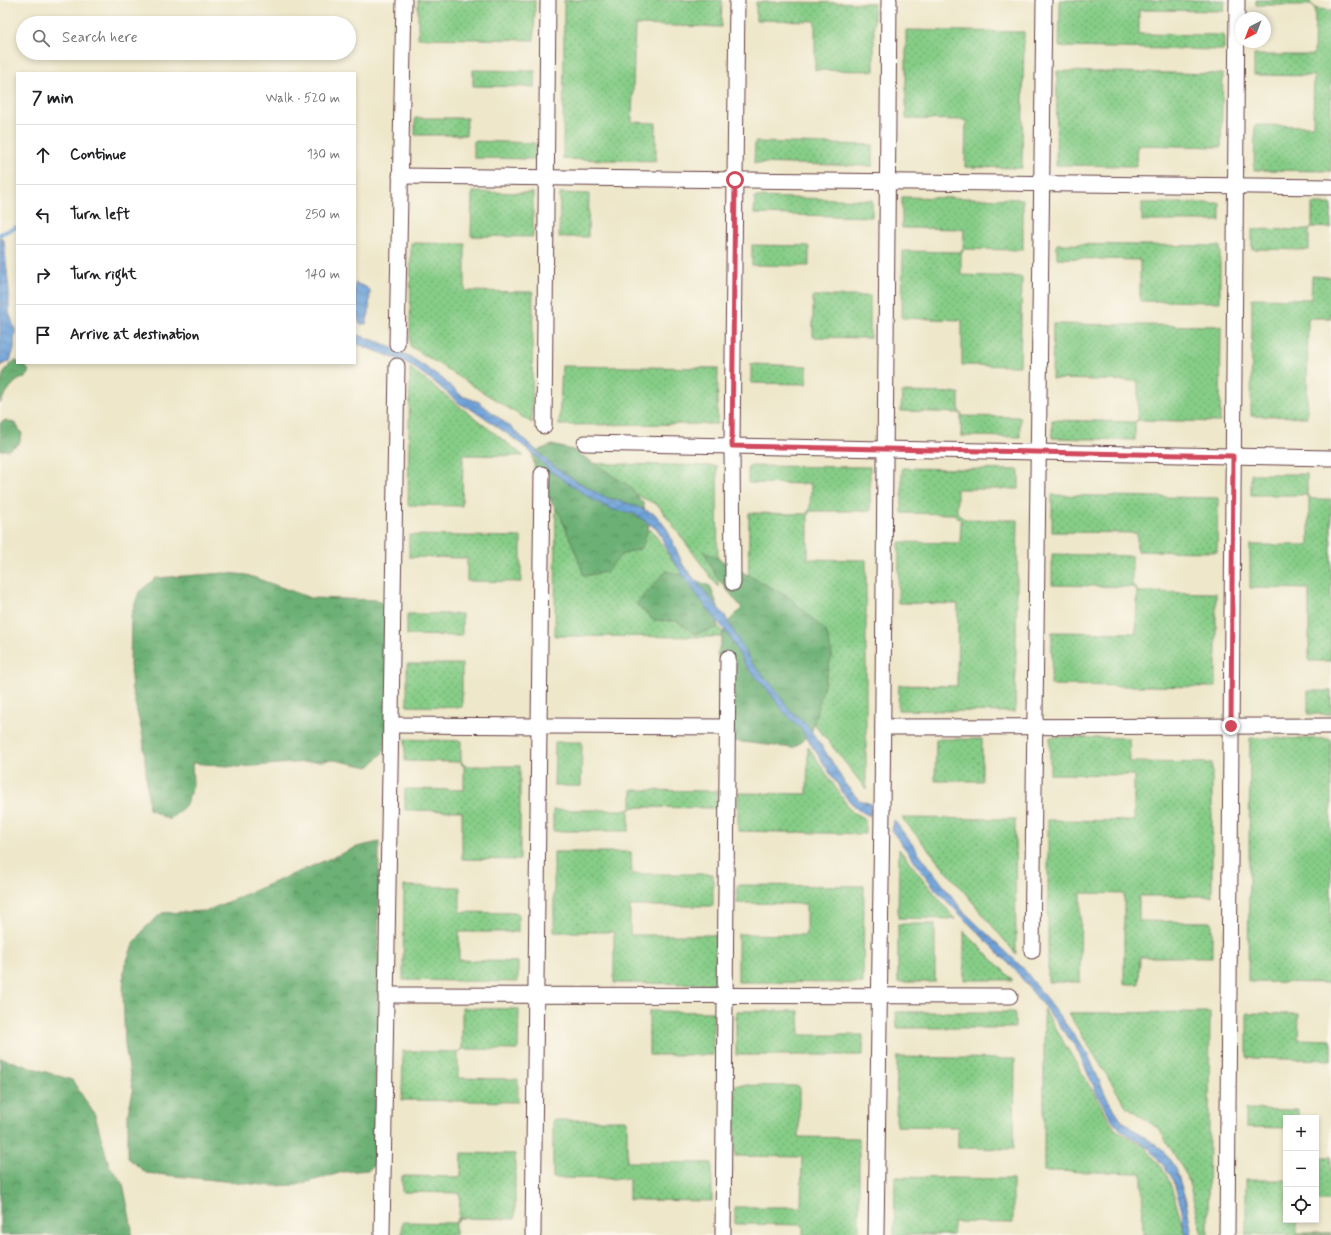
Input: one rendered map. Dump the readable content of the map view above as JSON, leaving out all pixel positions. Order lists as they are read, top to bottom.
{
  "north": "bottom left",
  "page": {
    "search": "Search here",
    "heading": ["7 min", "Walk · 520 m"],
    "list": [
      ["Continue", "130 m"],
      ["Turn left", "250 m"],
      ["Turn right", "140 m"],
      "Arrive at destination"
    ],
    "map_buttons": ["+", "−"]
  }
}
